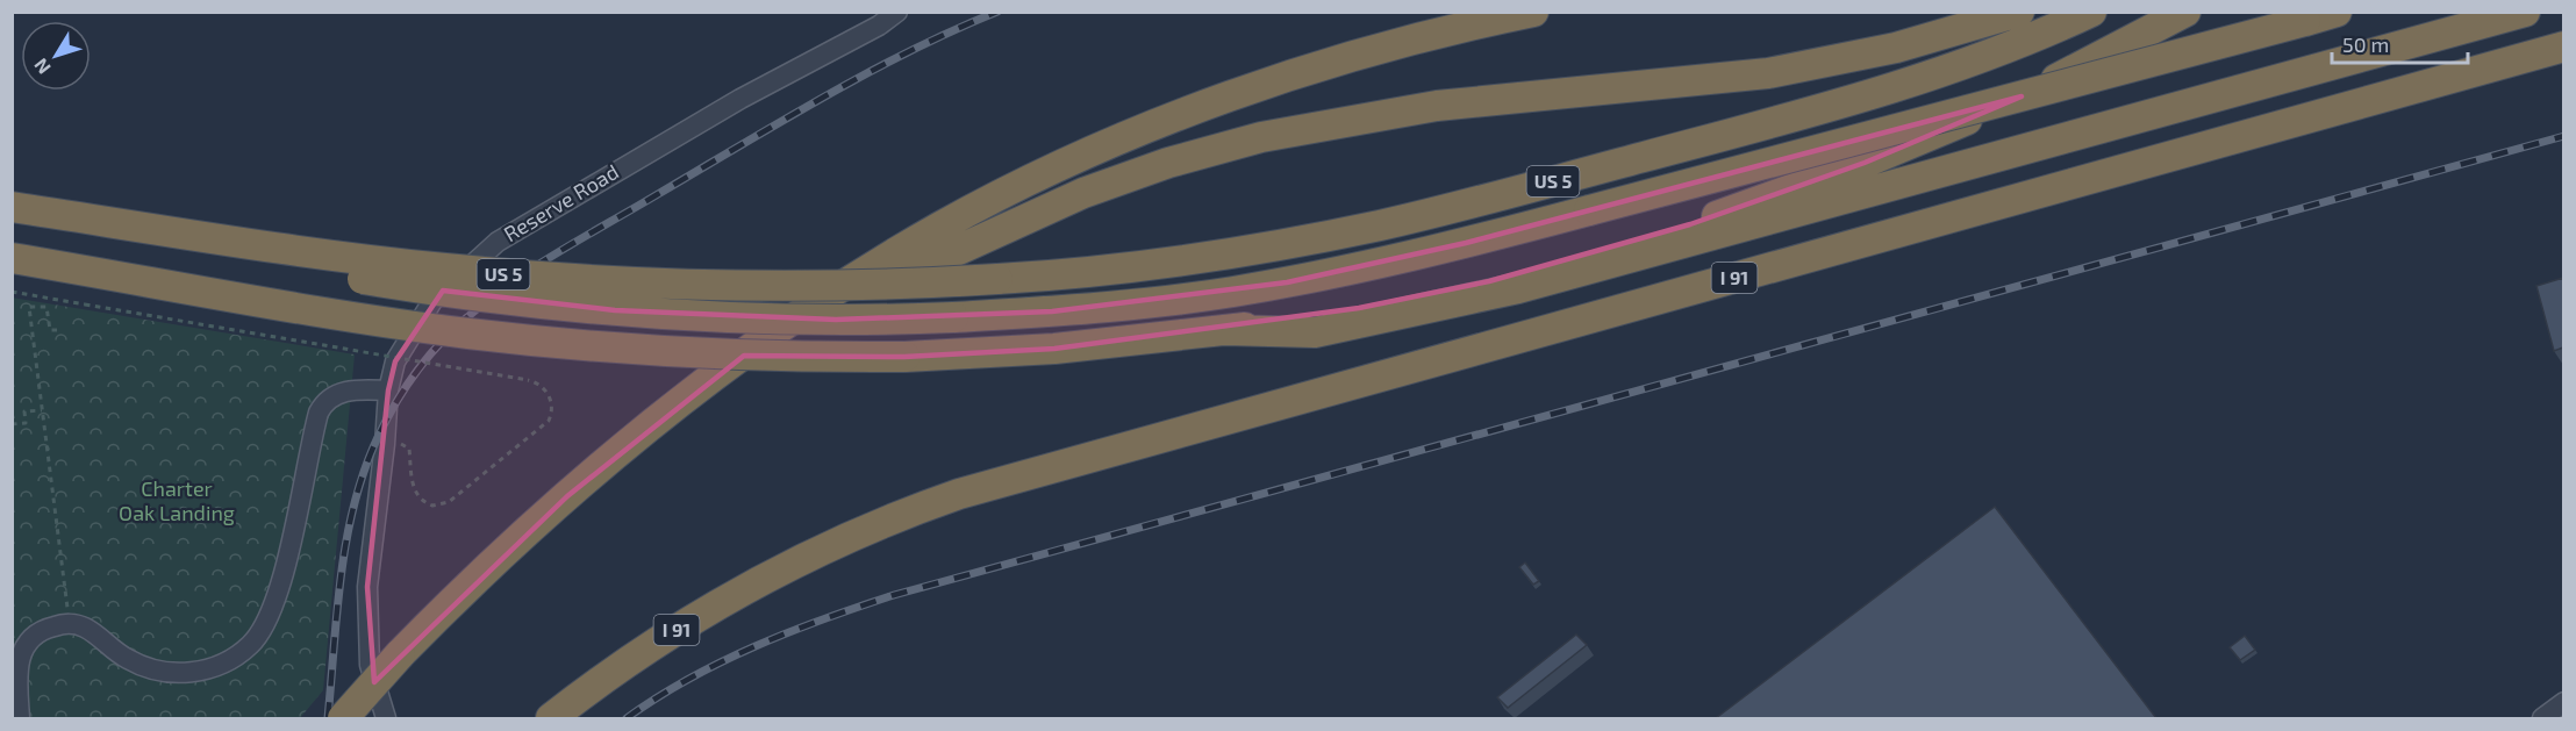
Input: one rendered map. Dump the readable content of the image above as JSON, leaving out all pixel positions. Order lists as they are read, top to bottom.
{
  "streets": {
    "highway": ["US 5", "I 91"],
    "street": ["Reserve Road"]
  },
  "parks": ["Charter Oak Landing"],
  "scale_bar": "50 m",
  "north": "bottom left"
}
